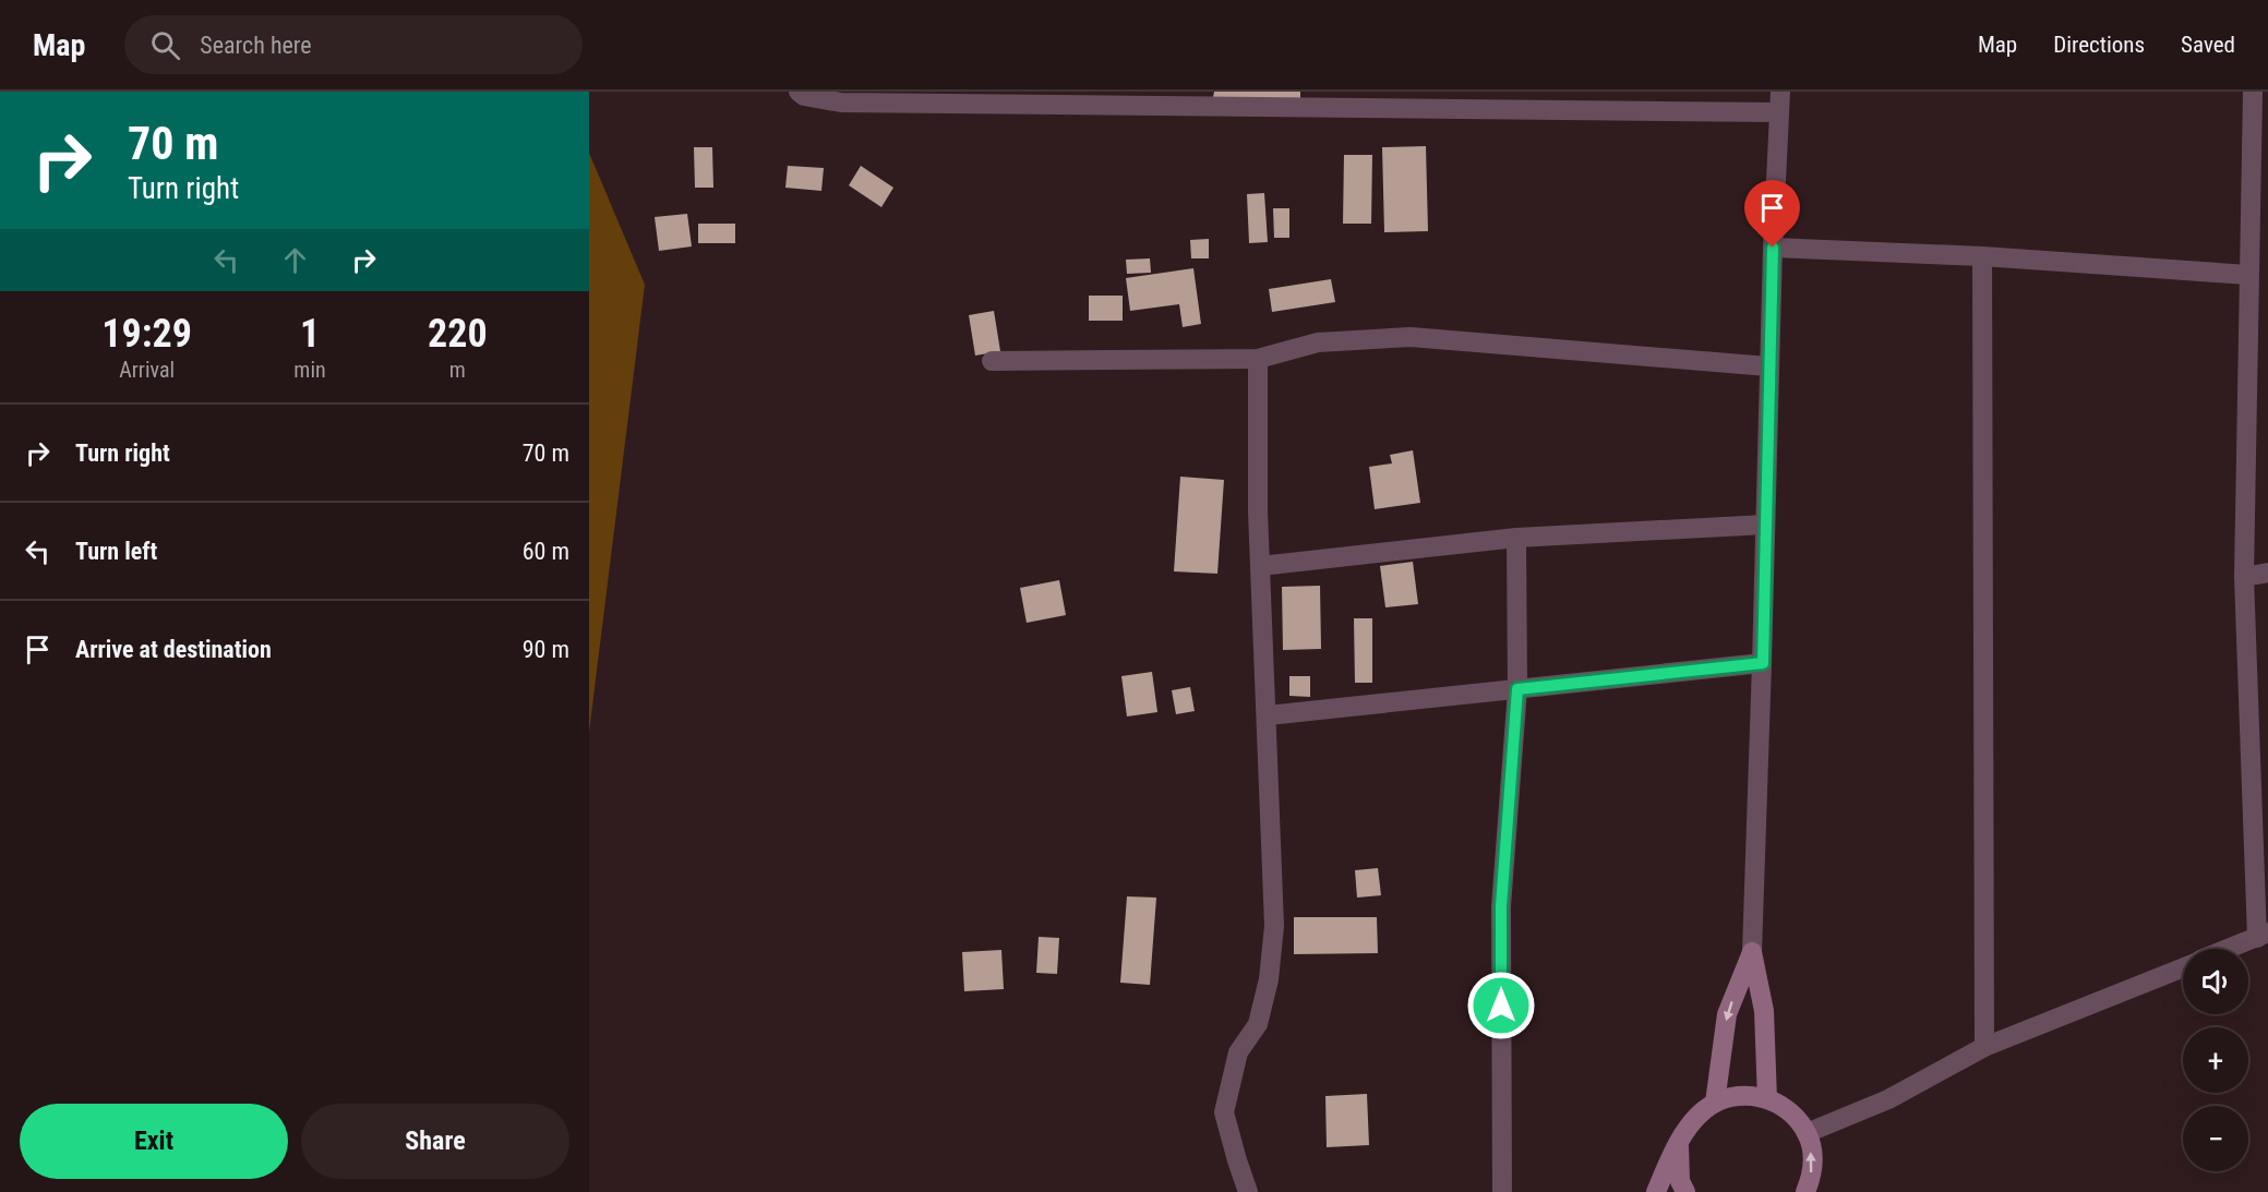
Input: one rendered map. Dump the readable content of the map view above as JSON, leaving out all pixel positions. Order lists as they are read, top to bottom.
{
  "page": {
    "header": "Map",
    "search": "Search here",
    "nav": ["Map", "Directions", "Saved"],
    "turn": ["70 m", "Turn right"],
    "eta": [
      "19:29",
      "Arrival",
      "1",
      "min",
      "220",
      "m"
    ],
    "list": [
      {
        "name": "Turn right",
        "value": "70 m"
      },
      {
        "name": "Turn left",
        "value": "60 m"
      },
      {
        "name": "Arrive at destination",
        "value": "90 m"
      }
    ],
    "map_buttons": ["+", "−"],
    "buttons": ["Exit", "Share"]
  }
}
